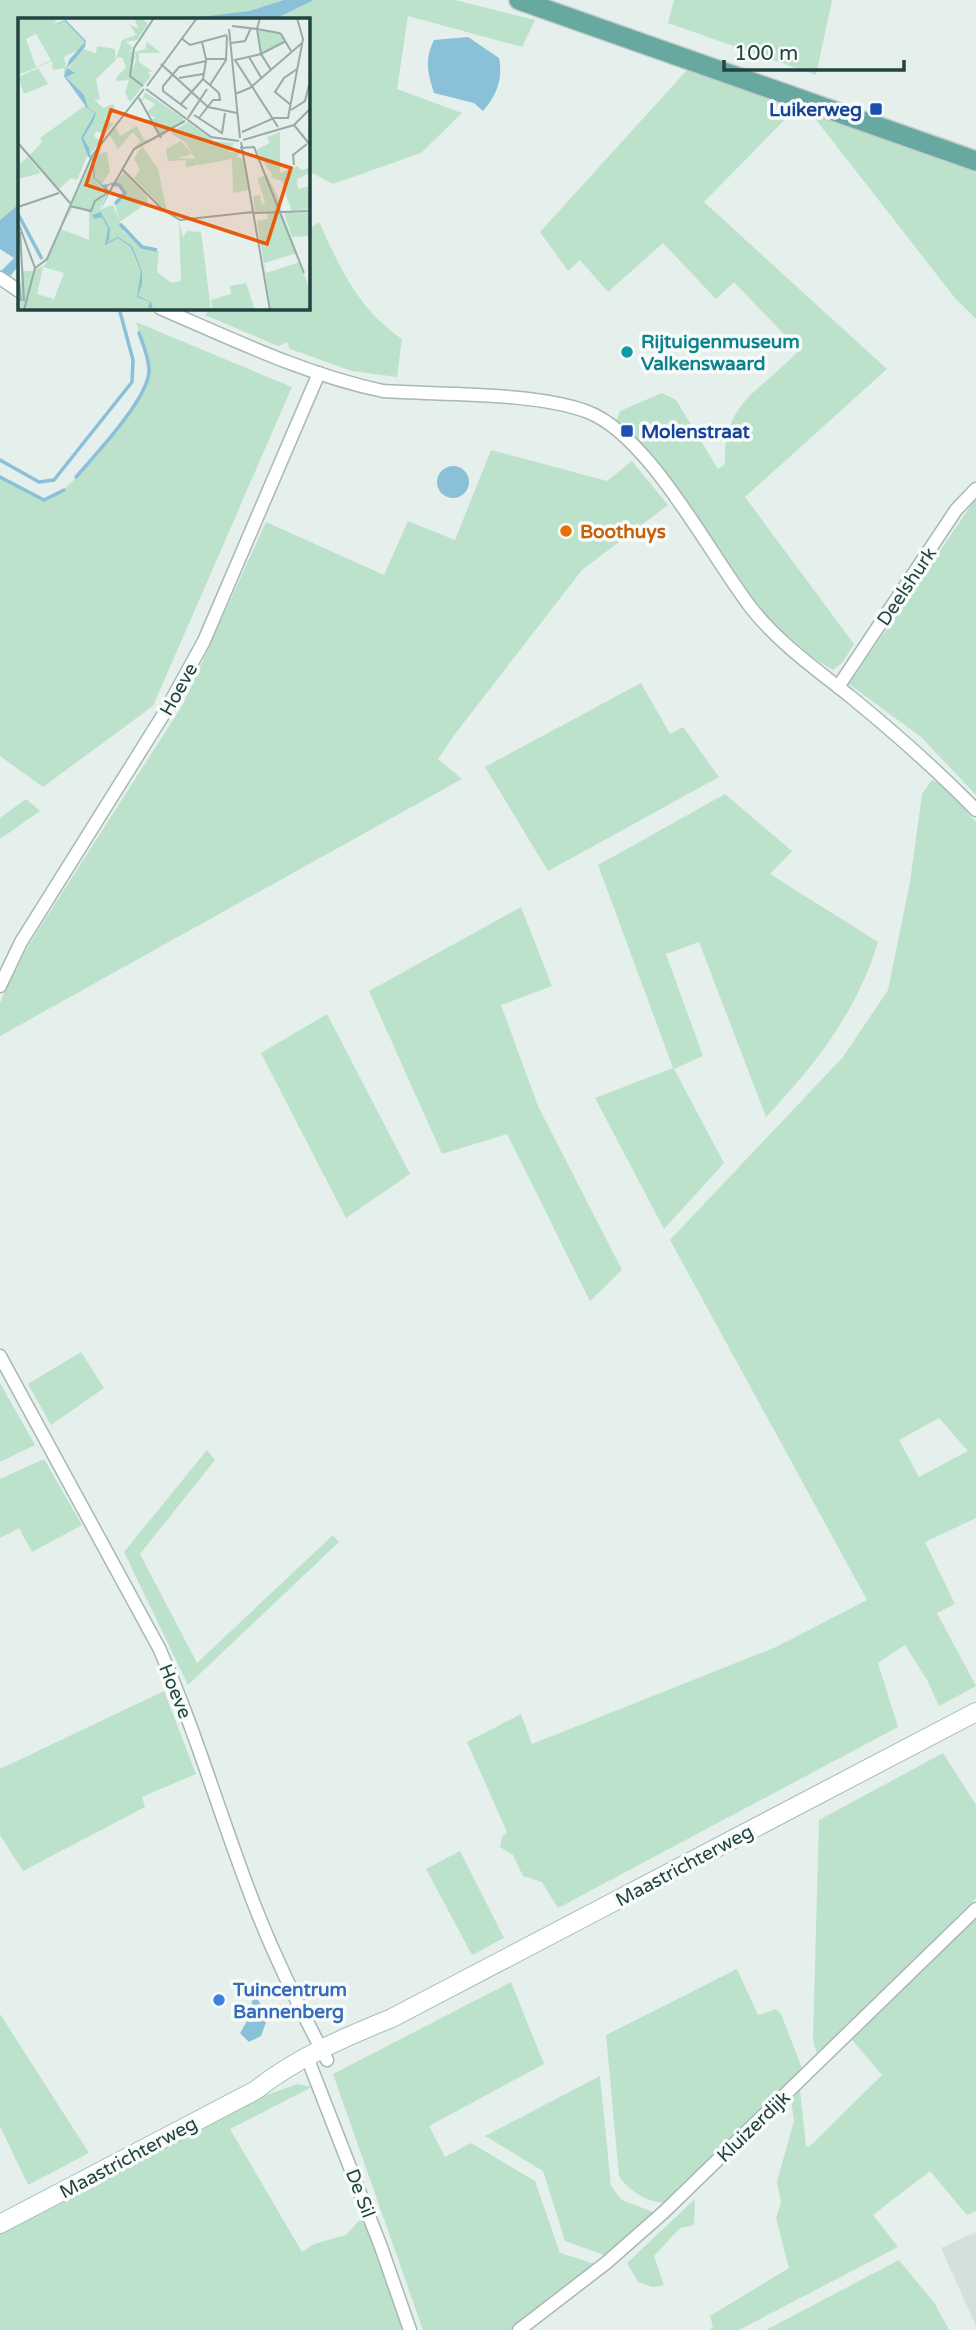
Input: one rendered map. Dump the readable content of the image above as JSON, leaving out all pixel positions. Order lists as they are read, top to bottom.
{
  "streets": {
    "main road": ["Maastrichterweg"],
    "street": [
      "Deelshurk",
      "Hoeve",
      "Kluizerdijk",
      "De Sil"
    ]
  },
  "crossings": [
    ["Hoeve", "Maastrichterweg"],
    ["Hoeve", "De Sil"],
    ["Maastrichterweg", "De Sil"]
  ],
  "places": {
    "transit": ["Luikerweg", "Molenstraat"],
    "other": ["Rijtuigenmuseum Valkenswaard", "Boothuys", "Tuincentrum Bannenberg"]
  },
  "scale_bar": "100 m"
}
